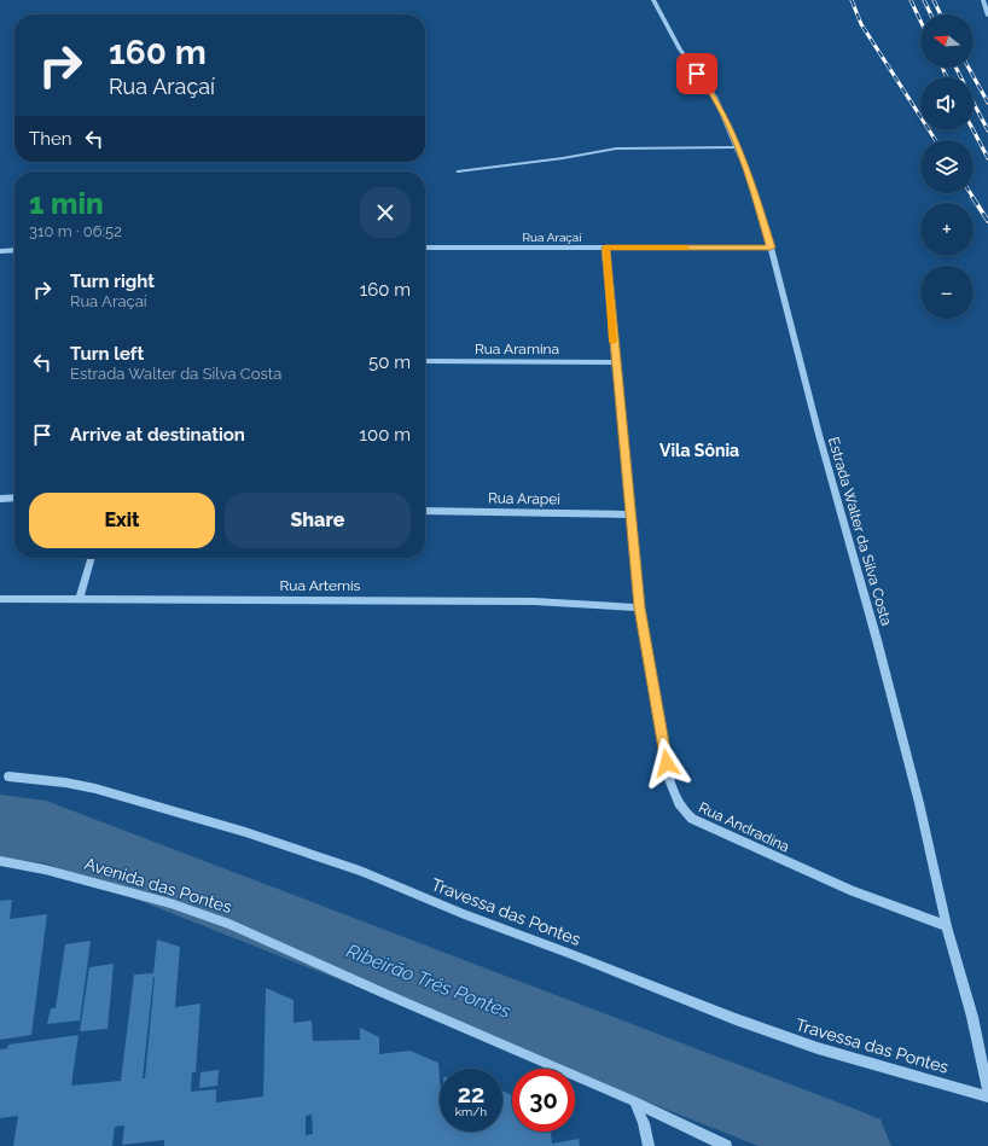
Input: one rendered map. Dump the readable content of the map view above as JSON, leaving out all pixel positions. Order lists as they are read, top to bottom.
{
  "streets": {
    "street": [
      "Rua Araçaí",
      "Rua Aramina",
      "Rua Arapei",
      "Estrada Walter da Silva Costa",
      "Rua Artemis",
      "Rua Andradina",
      "Avenida das Pontes",
      "Travessa das Pontes"
    ]
  },
  "crossings": [
    ["Rua Araçaí", "Estrada Walter da Silva Costa"],
    ["Rua Araçaí", "Rua Andradina"],
    ["Rua Aramina", "Rua Andradina"],
    ["Rua Arapei", "Rua Andradina"],
    ["Estrada Walter da Silva Costa", "Rua Andradina"],
    ["Rua Artemis", "Rua Andradina"]
  ],
  "districts": ["Vila Sônia"],
  "water": ["Ribeirão Três Pontes"],
  "north": "left",
  "page": {
    "map_buttons": ["+", "−"],
    "turn": ["160 m", "Rua Araçaí"],
    "then": "Then",
    "heading": ["1 min", "310 m · 06:52"],
    "list": [
      {
        "name": "Turn right",
        "note": "Rua Araçaí",
        "value": "160 m"
      },
      {
        "name": "Turn left",
        "note": "Estrada Walter da Silva Costa",
        "value": "50 m"
      },
      {
        "name": "Arrive at destination",
        "value": "100 m"
      }
    ],
    "buttons": ["Exit", "Share"],
    "speed": "22 km/h",
    "limit": "30"
  }
}
